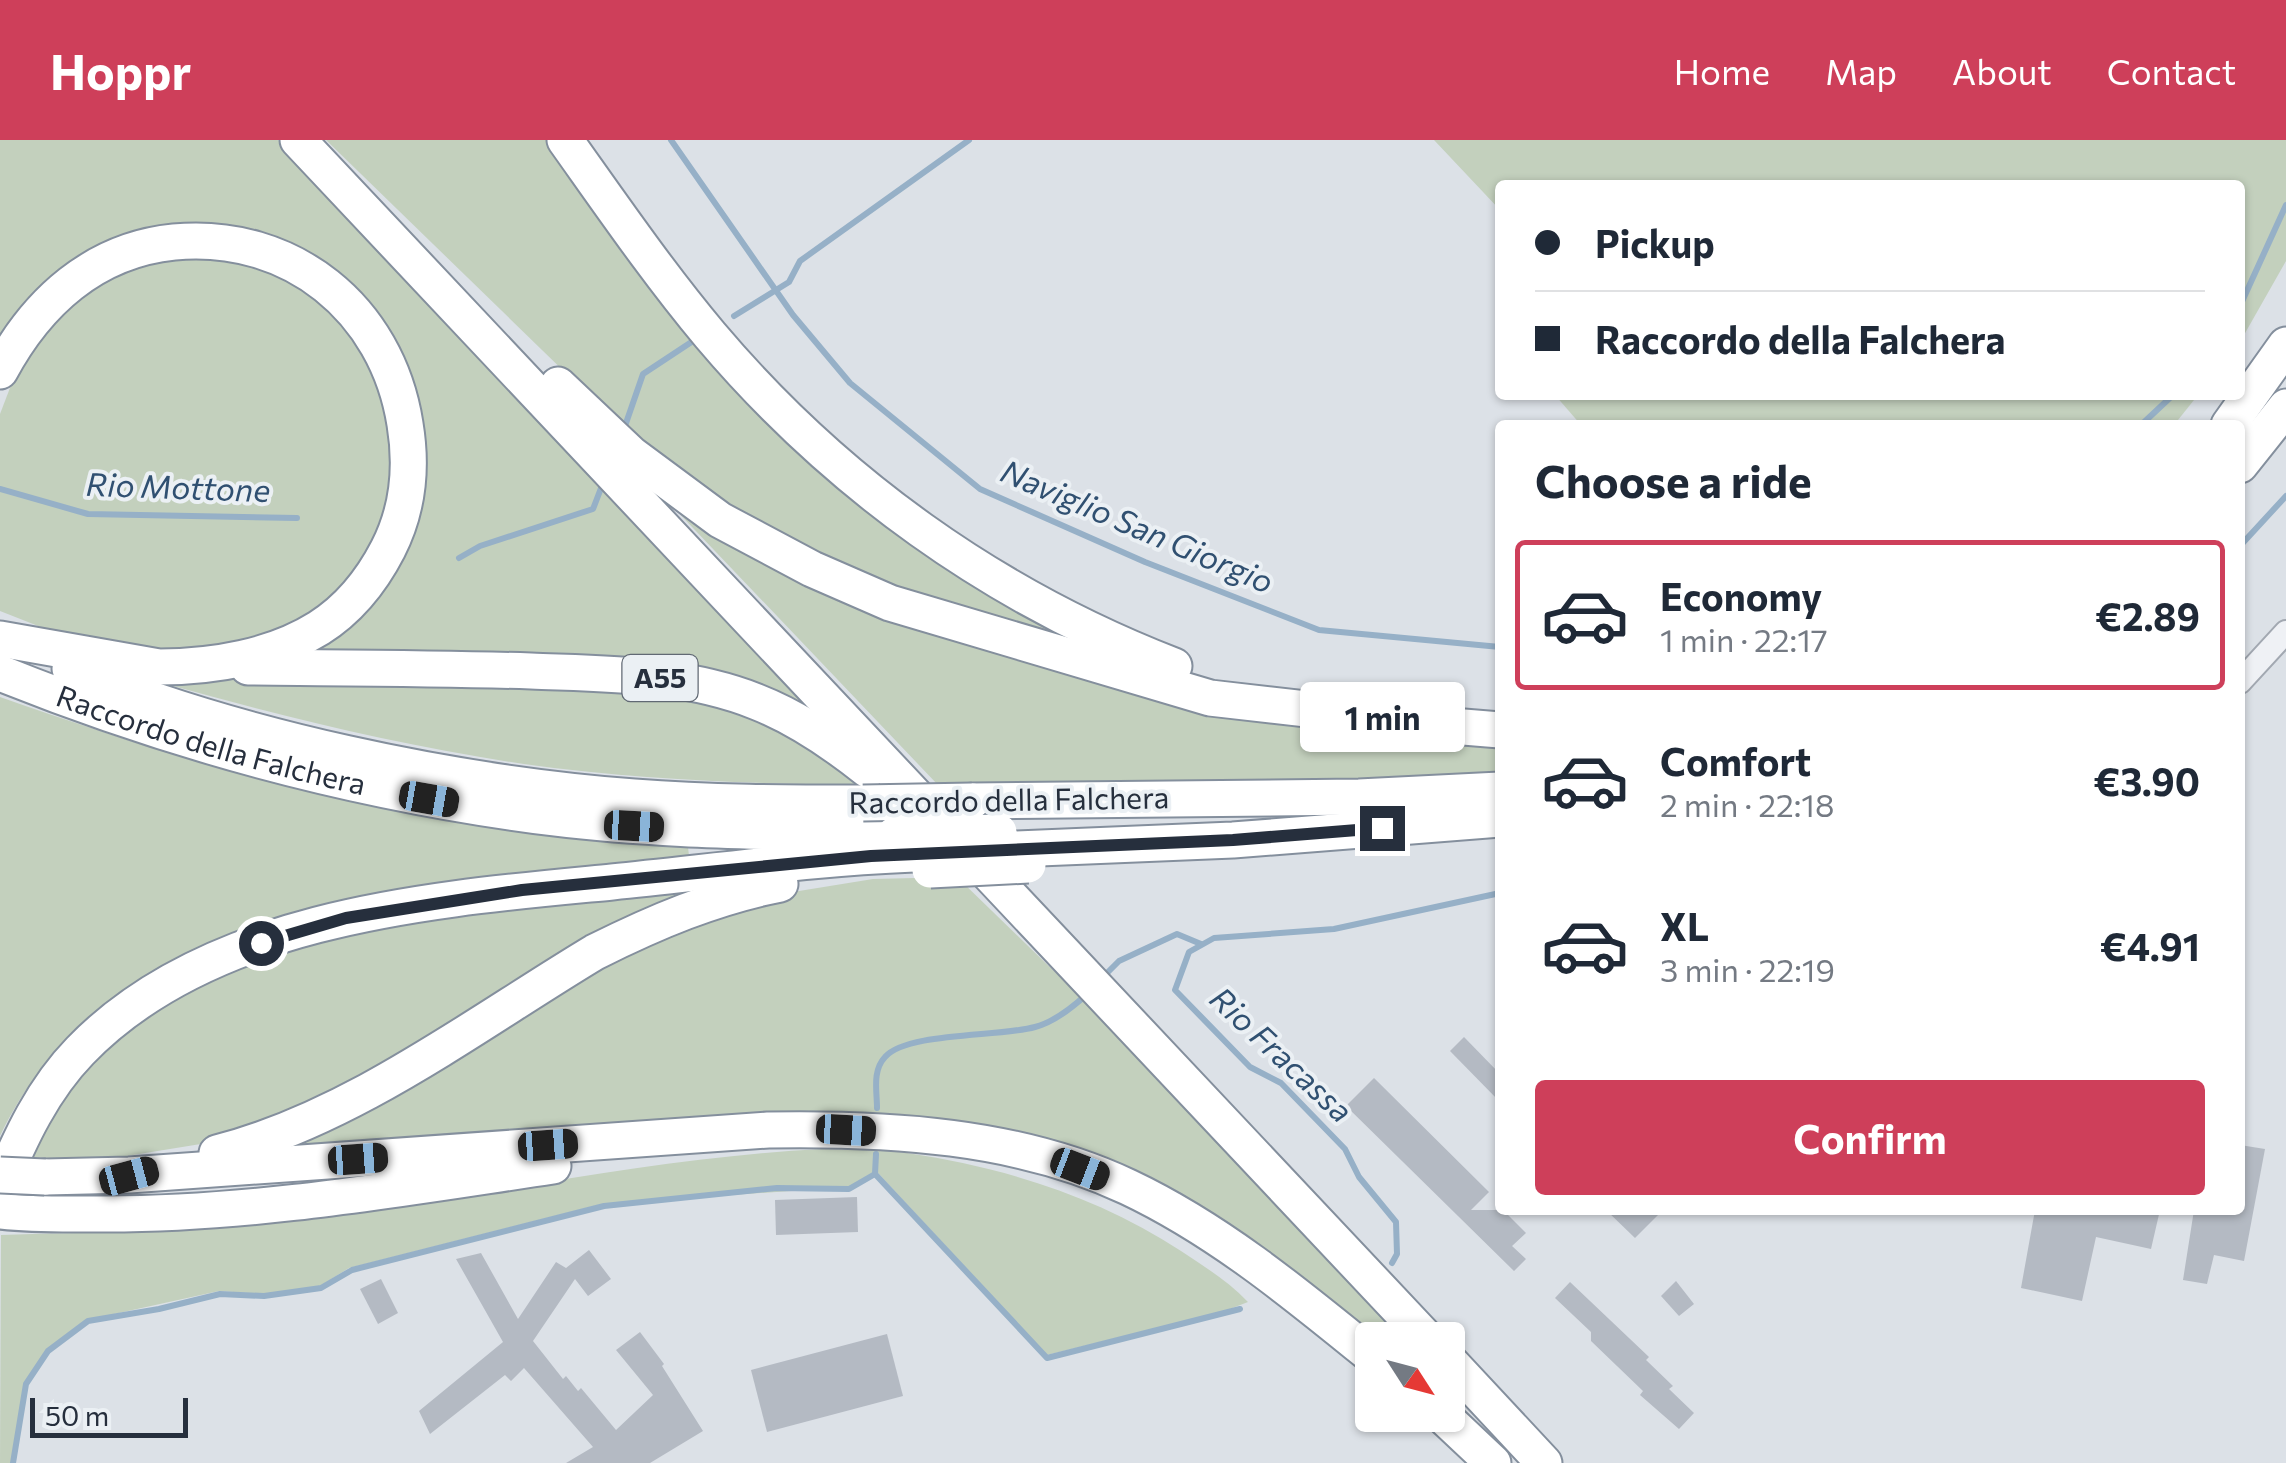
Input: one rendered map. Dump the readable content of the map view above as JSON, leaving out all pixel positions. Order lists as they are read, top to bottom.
{
  "streets": {
    "highway": ["A55", "Raccordo della Falchera"]
  },
  "water": ["Rio Mottone", "Naviglio San Giorgio", "Rio Fracassa"],
  "scale_bar": "50 m",
  "north": "bottom right",
  "page": {
    "header": "Hoppr",
    "nav": [
      "Home",
      "Map",
      "About",
      "Contact"
    ],
    "banner": ["Pickup", "Raccordo della Falchera"],
    "heading": "Choose a ride",
    "list": [
      {
        "name": "Economy",
        "note": "1 min · 22:17",
        "value": "€2.89"
      },
      {
        "name": "Comfort",
        "note": "2 min · 22:18",
        "value": "€3.90"
      },
      {
        "name": "XL",
        "note": "3 min · 22:19",
        "value": "€4.91"
      }
    ],
    "bubble": "1 min",
    "buttons": "Confirm",
    "scale": "50 m"
  }
}
